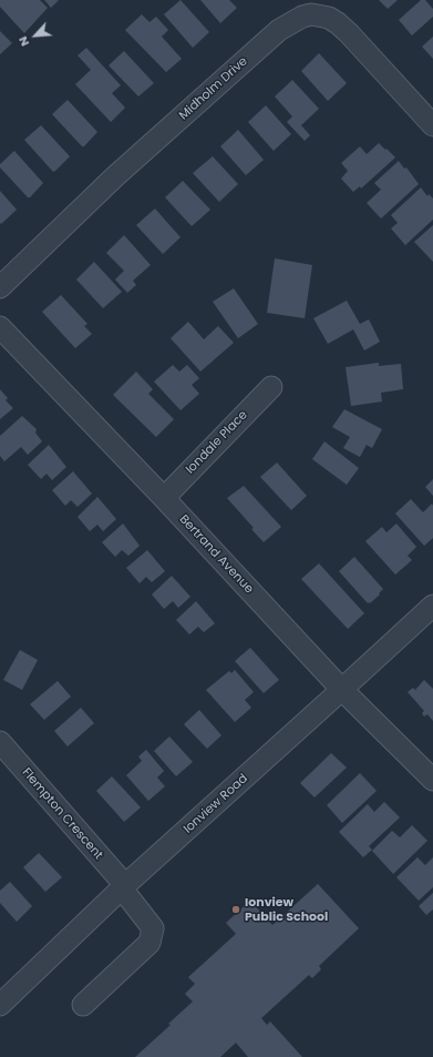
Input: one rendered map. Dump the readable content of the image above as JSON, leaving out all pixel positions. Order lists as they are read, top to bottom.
{
  "streets": {
    "street": [
      "Midholm Drive",
      "Iondale Place",
      "Bertrand Avenue",
      "Ionview Road",
      "Flempton Crescent"
    ]
  },
  "crossings": [
    ["Iondale Place", "Bertrand Avenue"],
    ["Bertrand Avenue", "Ionview Road"],
    ["Ionview Road", "Flempton Crescent"]
  ],
  "places": ["Ionview Public School"],
  "north": "bottom left"
}
